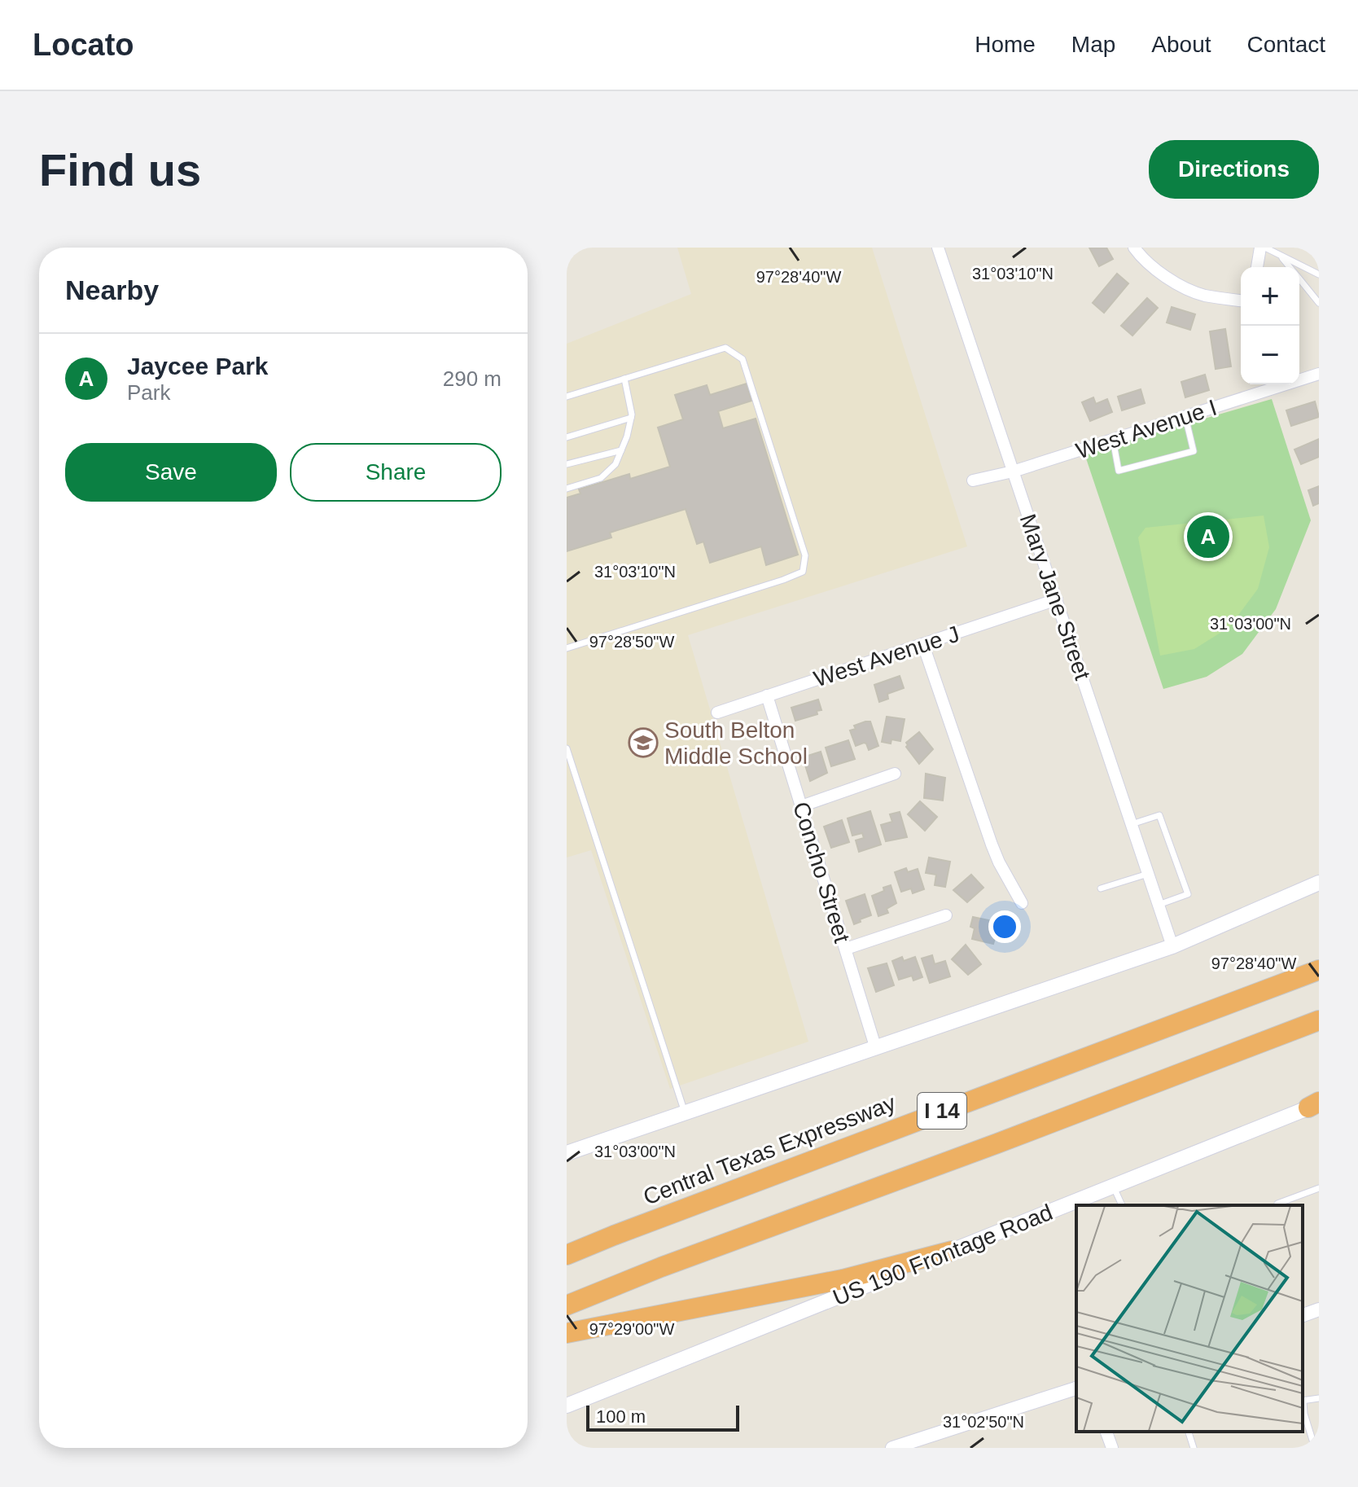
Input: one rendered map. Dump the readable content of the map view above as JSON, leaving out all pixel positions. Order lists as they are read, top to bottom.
{
  "streets": {
    "highway": ["I 14", "Central Texas Expressway"],
    "main road": ["US 190 Frontage Road"],
    "street": [
      "West Avenue I",
      "Mary Jane Street",
      "West Avenue J",
      "Concho Street"
    ]
  },
  "crossings": [
    ["West Avenue I", "Mary Jane Street"],
    ["Mary Jane Street", "West Avenue J"],
    ["West Avenue J", "Concho Street"]
  ],
  "places": {
    "school or university": ["South Belton Middle School"]
  },
  "scale_bar": "100 m",
  "page": {
    "header": "Locato",
    "nav": [
      "Home",
      "Map",
      "About",
      "Contact"
    ],
    "buttons": [
      "Directions",
      ["Save", "Share"]
    ],
    "title": "Find us",
    "heading": "Nearby",
    "map_buttons": ["+", "−"],
    "list": [
      {
        "mark": "A",
        "name": "Jaycee Park",
        "note": "Park",
        "value": "290 m"
      }
    ],
    "pins": "A",
    "scale": "100 m"
  },
  "coordinates": [
    "31°03'10\"N",
    "97°28'40\"W",
    "31°03'00\"N",
    "97°28'50\"W",
    "97°29'00\"W",
    "31°02'50\"N"
  ]
}
